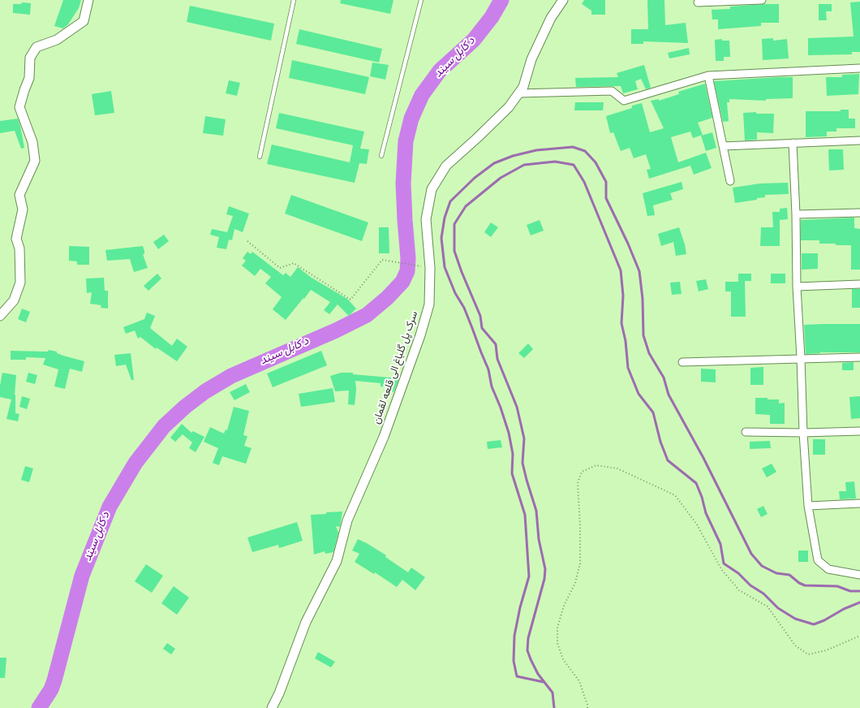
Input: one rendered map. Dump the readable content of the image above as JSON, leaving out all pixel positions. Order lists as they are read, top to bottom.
{
  "streets": {
    "street": ["سرک پل گلباغ الی قلعه لقمان"]
  },
  "water": ["د کابل سيند"]
}
